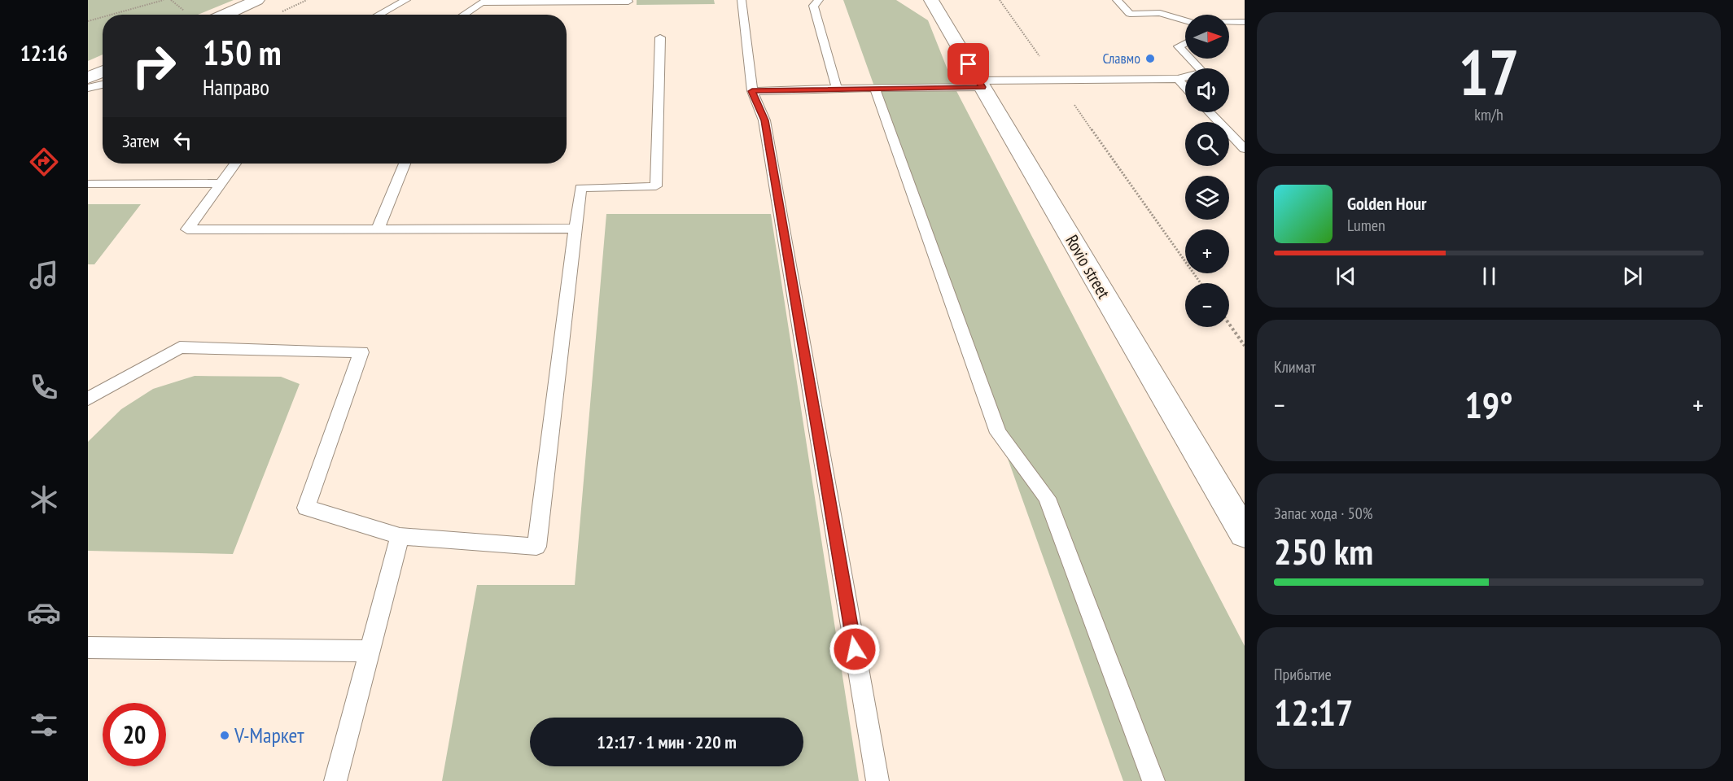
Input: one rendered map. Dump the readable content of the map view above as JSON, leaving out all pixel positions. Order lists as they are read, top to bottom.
{
  "streets": {
    "main road": ["Rovio street"]
  },
  "places": ["Славмо", "V-Маркет"],
  "north": "right",
  "page": {
    "tabs": "12:16",
    "tile": [
      ["17", "km/h"],
      "Климат",
      ["Запас хода · 50%", "250 km"],
      ["Прибытие", "12:17"]
    ],
    "map_buttons": ["+", "−"],
    "turn": ["150 m", "Направо"],
    "then": "Затем",
    "song": ["Golden Hour", "Lumen"],
    "heat": ["−", "19°", "+"],
    "limit": "20",
    "trip": "12:17 · 1 мин · 220 m"
  }
}
